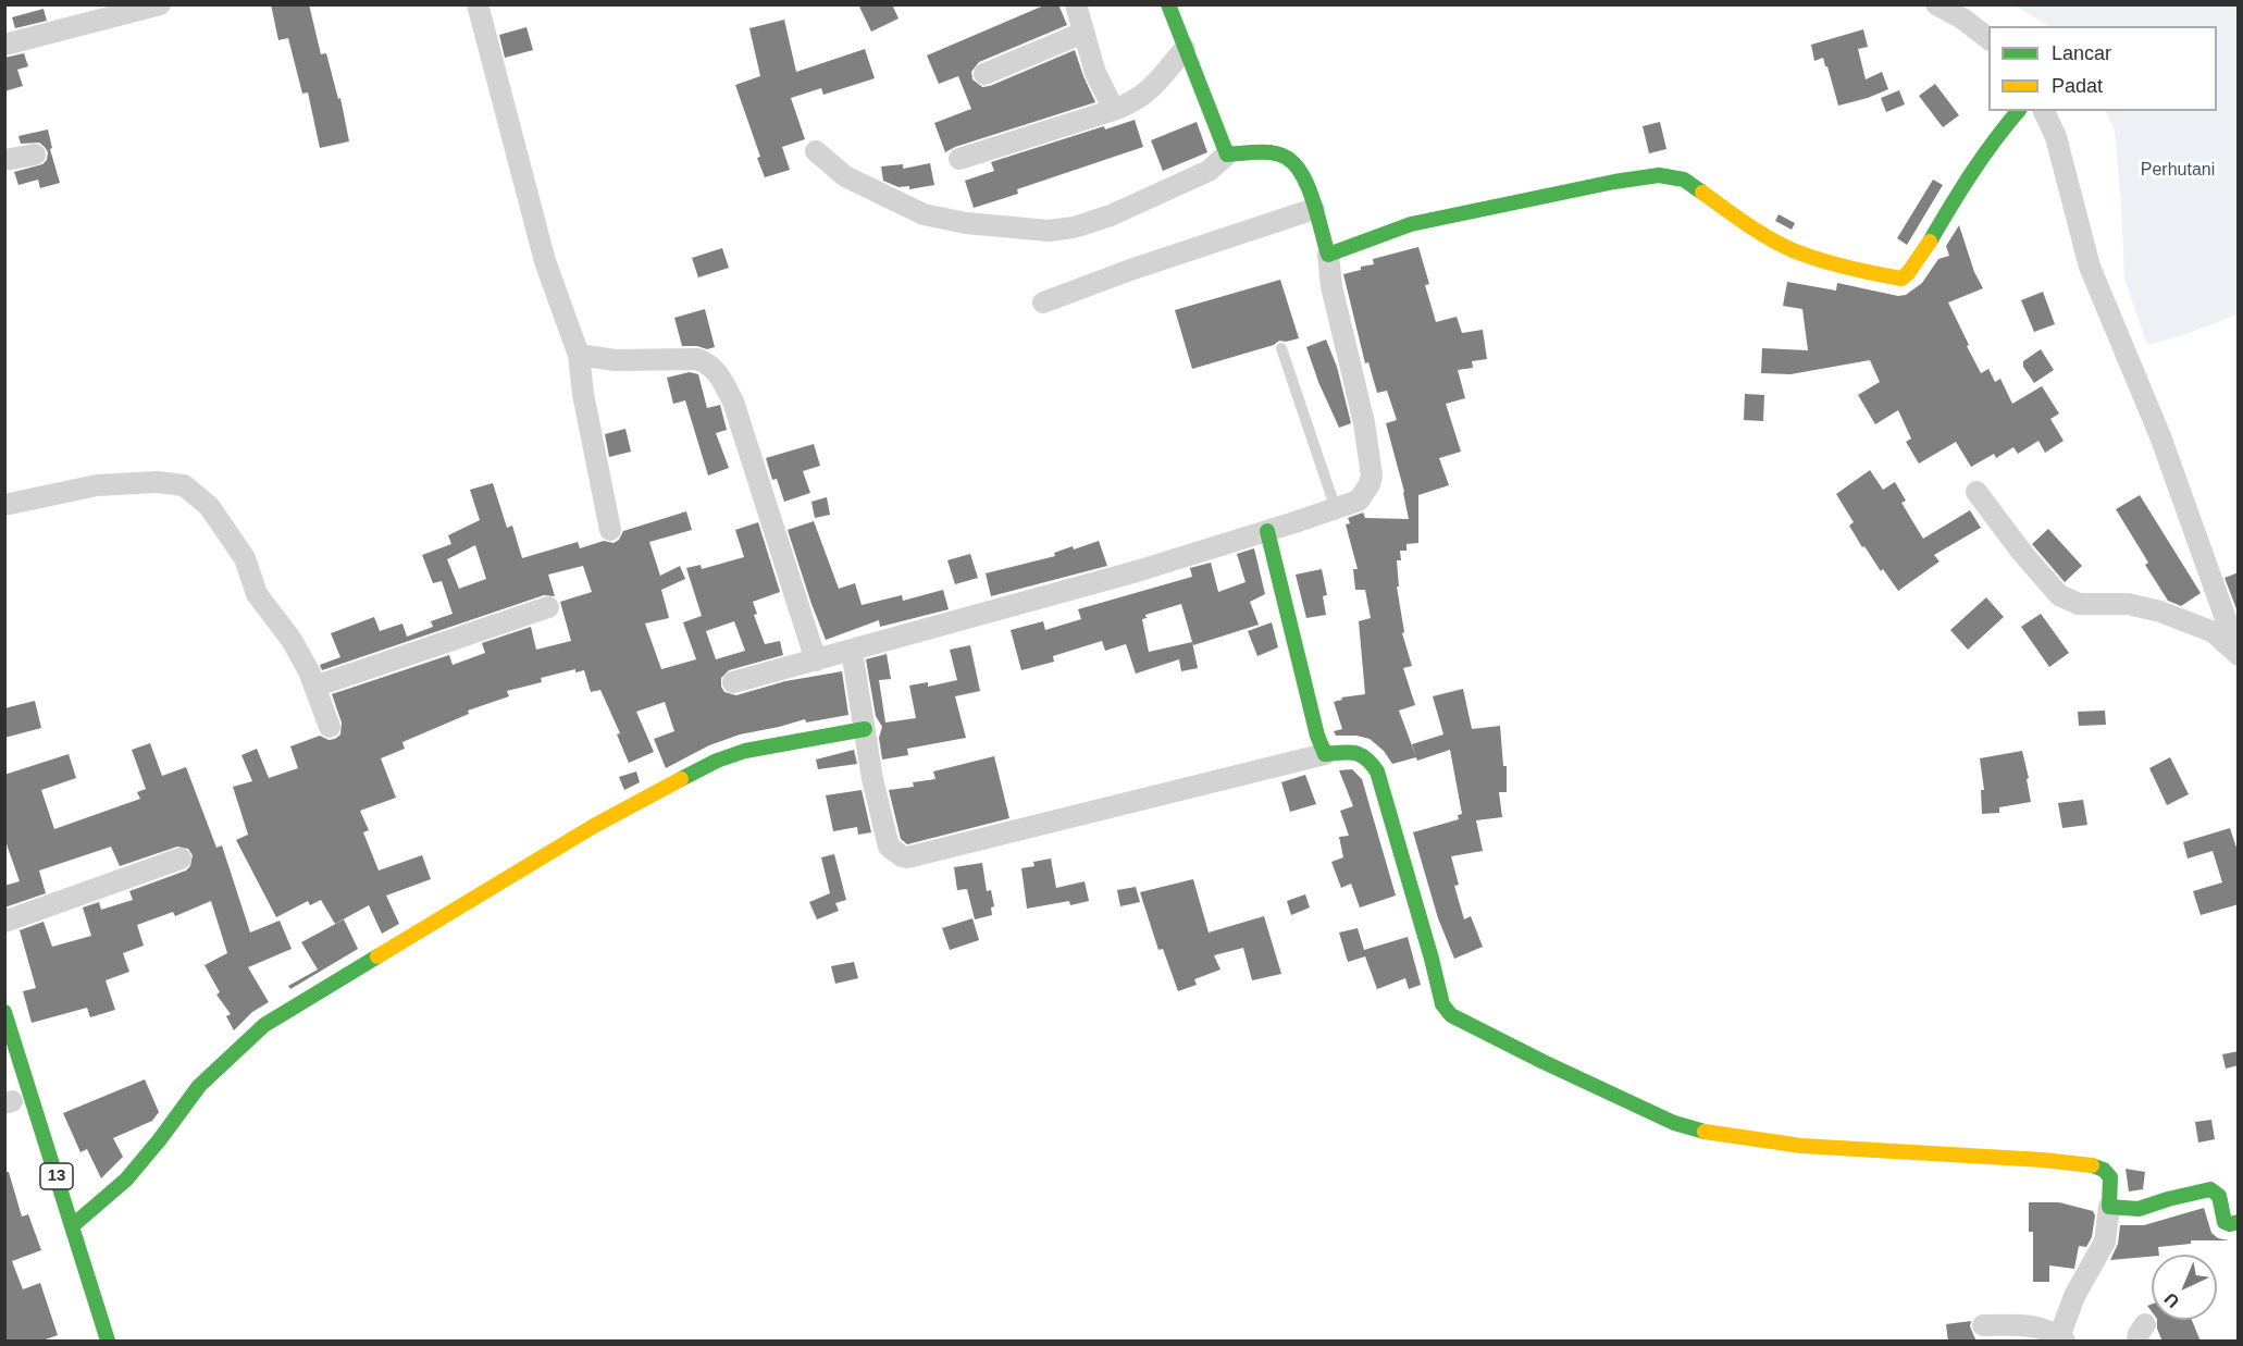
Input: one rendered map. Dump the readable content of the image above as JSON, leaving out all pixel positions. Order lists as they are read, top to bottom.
{
  "streets": {
    "main road": ["13"]
  },
  "parks": ["Perhutani"],
  "legend": ["Lancar", "Padat"],
  "north": "bottom left"
}
